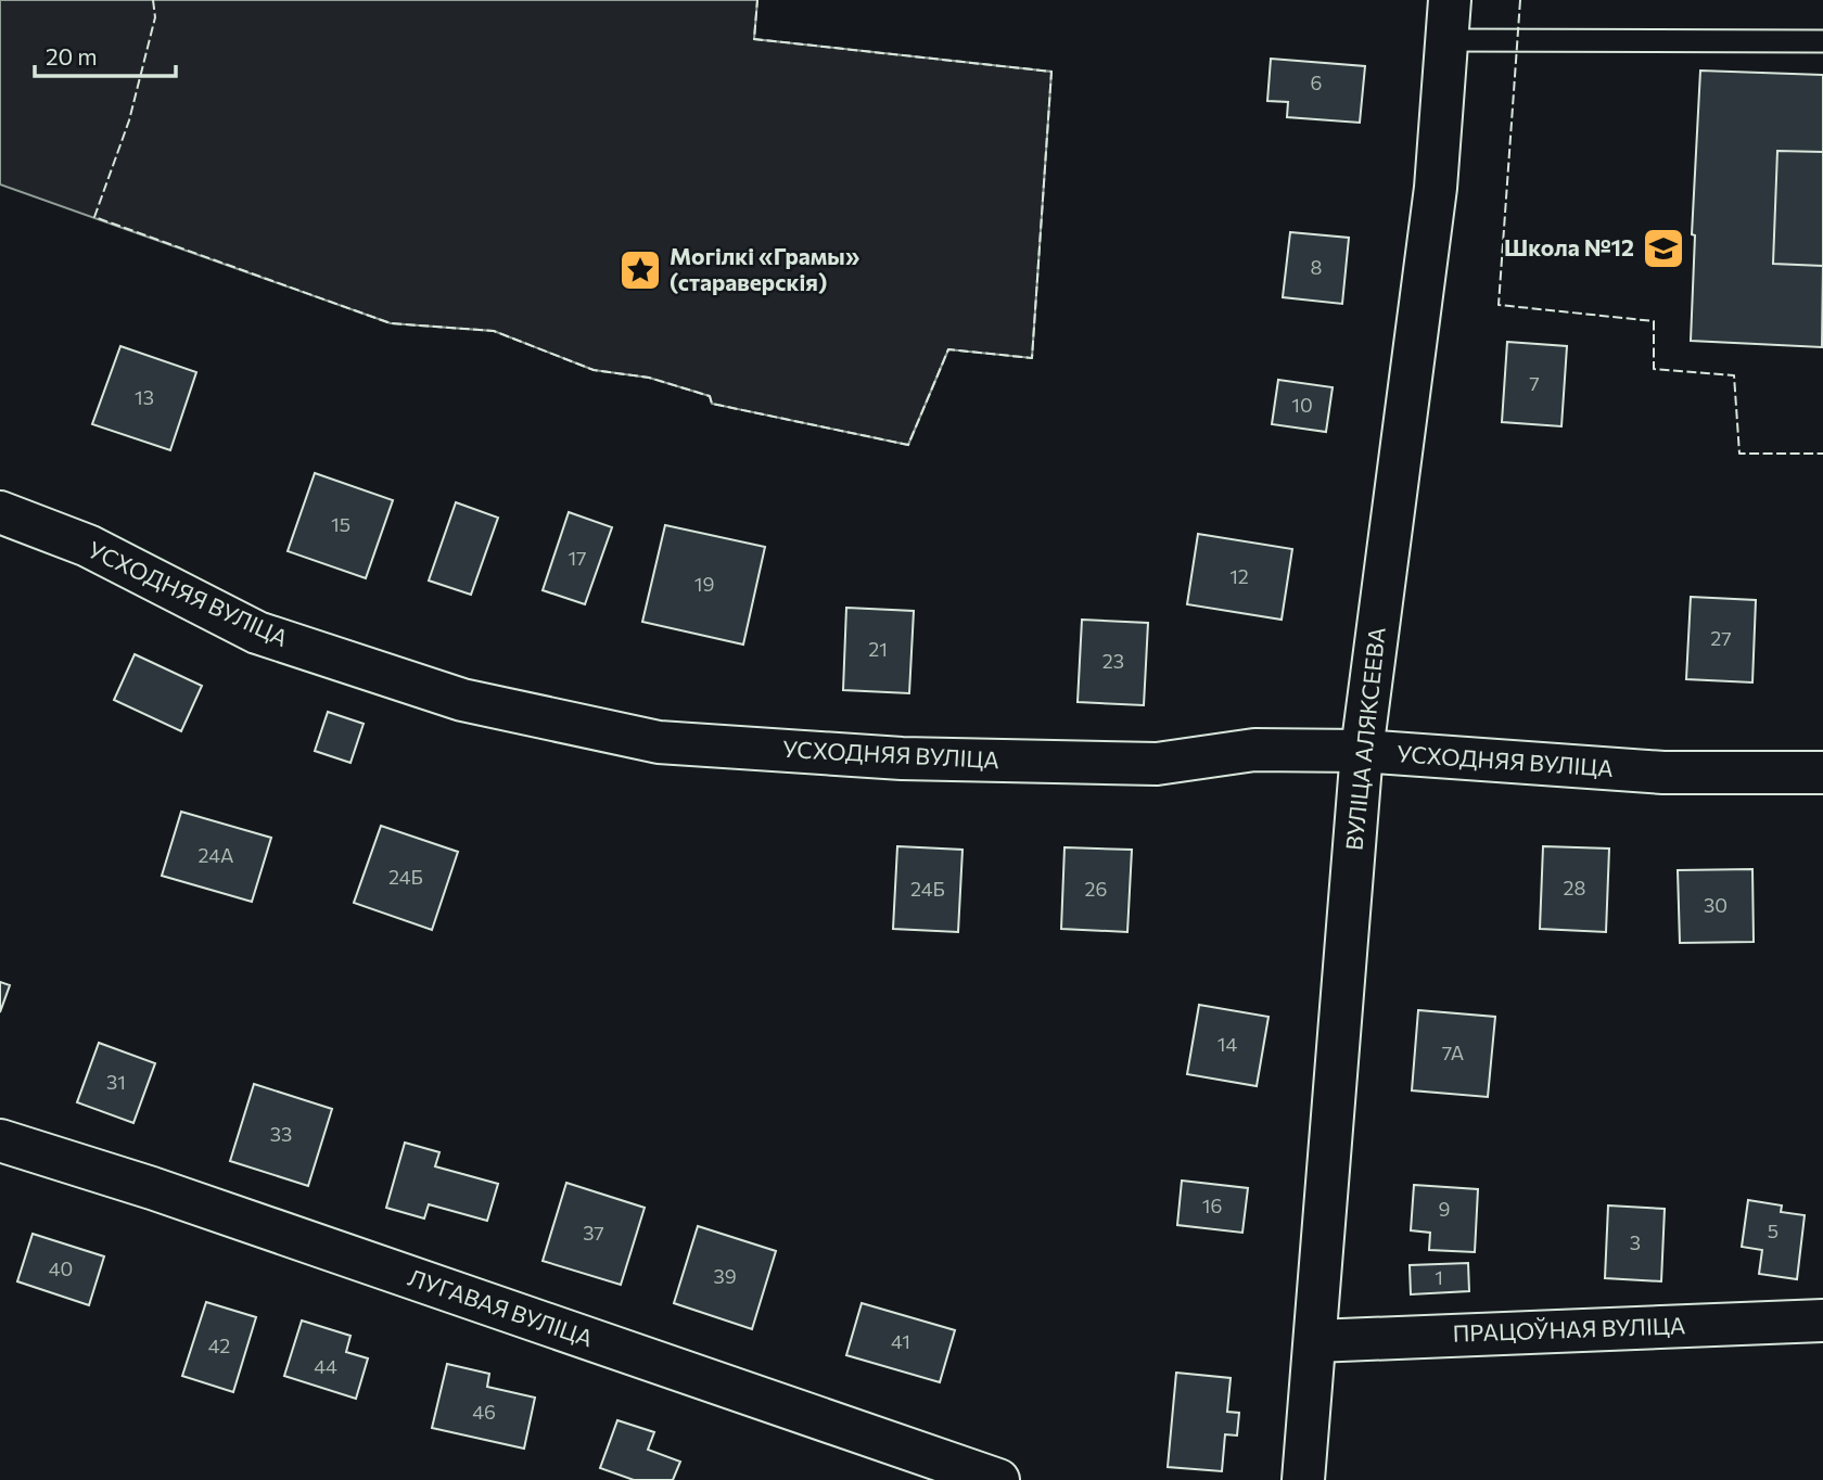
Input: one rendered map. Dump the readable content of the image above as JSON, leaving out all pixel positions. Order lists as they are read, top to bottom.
{
  "streets": {
    "street": [
      "УСХОДНЯЯ ВУЛІЦА",
      "ВУЛІЦА АЛЯКСЕЕВА",
      "ЛУГАВАЯ ВУЛІЦА",
      "ПРАЦОЎНАЯ ВУЛІЦА"
    ]
  },
  "crossings": [
    ["УСХОДНЯЯ ВУЛІЦА", "ВУЛІЦА АЛЯКСЕЕВА"],
    ["ВУЛІЦА АЛЯКСЕЕВА", "ПРАЦОЎНАЯ ВУЛІЦА"]
  ],
  "places": {
    "school or university": ["Школа №12"],
    "place": ["Могілкі «Грамы» (стараверскія)"]
  },
  "house_numbers": [
    "6",
    "8",
    "7",
    "13",
    "10",
    "15",
    "17",
    "12",
    "19",
    "27",
    "21",
    "23",
    "24А",
    "24Б",
    "28",
    "24Б",
    "26",
    "30",
    "14",
    "7А",
    "31",
    "33",
    "16",
    "9",
    "5",
    "37",
    "3",
    "40",
    "39",
    "1",
    "41",
    "42",
    "44",
    "46"
  ],
  "scale_bar": "20 m"
}
